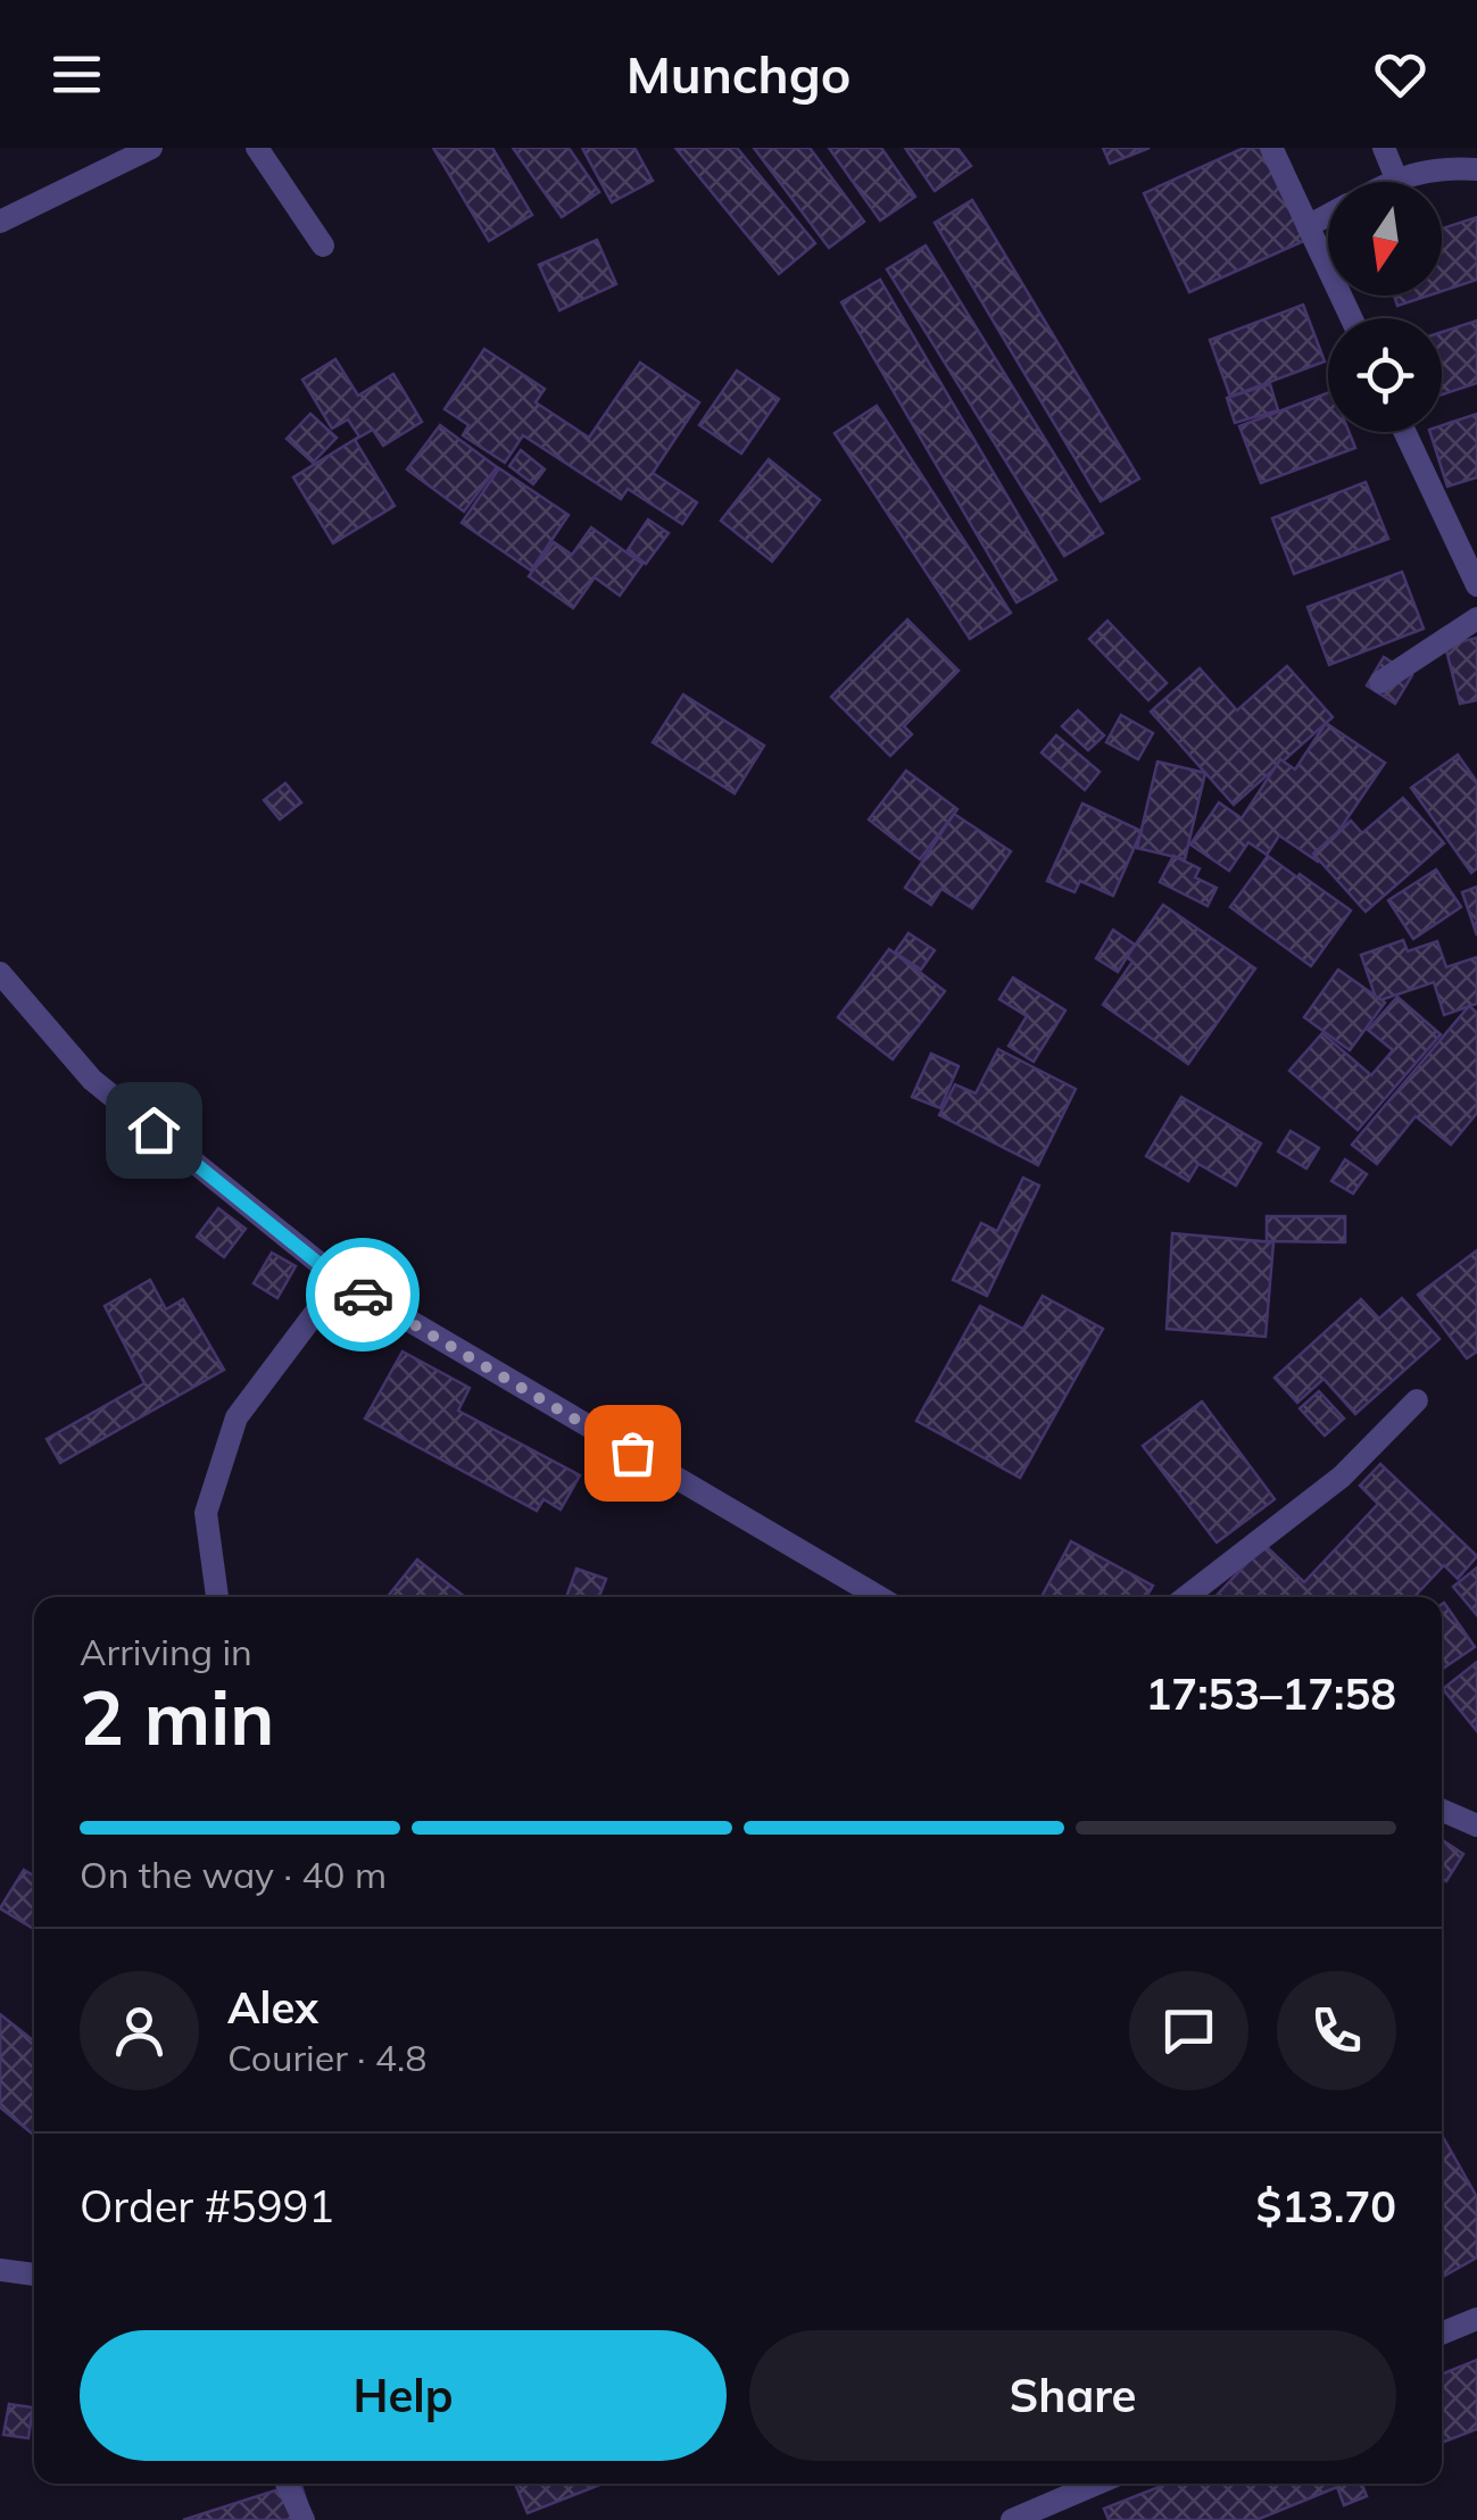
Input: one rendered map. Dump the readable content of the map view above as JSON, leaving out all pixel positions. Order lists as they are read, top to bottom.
{
  "north": "bottom",
  "page": {
    "header": "Munchgo",
    "heading": ["2 min", "Arriving in", "17:53–17:58"],
    "panel": [
      "Alex",
      "Courier · 4.8",
      "Order #5991",
      "$13.70"
    ],
    "bar": "On the way · 40 m",
    "buttons": ["Help", "Share"]
  }
}
